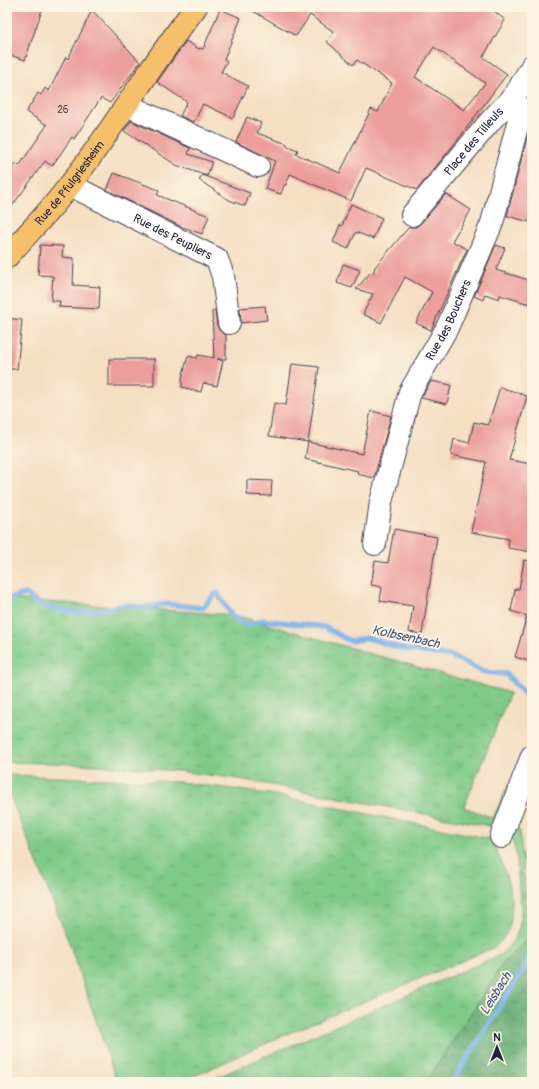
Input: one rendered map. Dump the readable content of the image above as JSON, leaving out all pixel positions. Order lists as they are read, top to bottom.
{
  "streets": {
    "main road": ["Rue de Pfulgriesheim"],
    "street": ["Place des Tilleuls", "Rue des Peupliers", "Rue des Bouchers"]
  },
  "crossings": [
    ["Place des Tilleuls", "Rue des Bouchers"],
    ["Rue de Pfulgriesheim", "Rue des Peupliers"]
  ],
  "water": ["Kolbsenbach", "Leisbach"],
  "house_numbers": ["26"],
  "north": "top"
}
